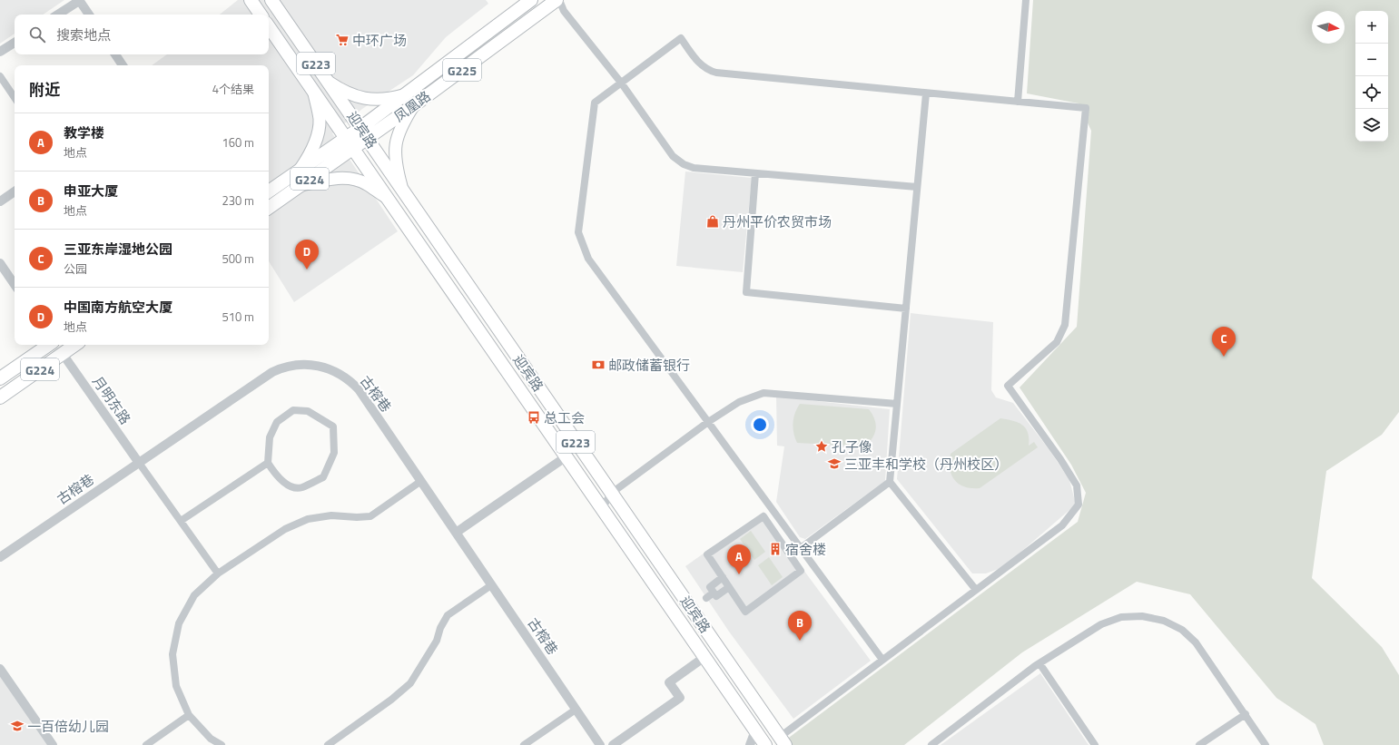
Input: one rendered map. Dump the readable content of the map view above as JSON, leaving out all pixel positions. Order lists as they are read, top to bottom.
{
  "streets": {
    "highway": [
      "G223",
      "G225",
      "凤凰路",
      "迎宾路",
      "G224"
    ],
    "street": ["古榕巷", "月明东路"]
  },
  "crossings": [
    ["凤凰路", "迎宾路"],
    ["G224", "月明东路"],
    ["古榕巷", "月明东路"]
  ],
  "places": {
    "supermarket": ["中环广场"],
    "shop": ["丹州平价农贸市场"],
    "bank": ["邮政储蓄银行"],
    "bus stop": ["总工会"],
    "place": ["孔子像"],
    "school or university": ["三亚丰和学校（丹州校区）", "一百倍幼儿园"],
    "building": ["宿舍楼"]
  },
  "north": "right",
  "page": {
    "map_buttons": ["+", "−"],
    "search": "搜索地点",
    "heading": ["附近", "4个结果"],
    "list": [
      {
        "mark": "A",
        "name": "教学楼",
        "note": "地点",
        "value": "160 m"
      },
      {
        "mark": "B",
        "name": "申亚大厦",
        "note": "地点",
        "value": "230 m"
      },
      {
        "mark": "C",
        "name": "三亚东岸湿地公园",
        "note": "公园",
        "value": "500 m"
      },
      {
        "mark": "D",
        "name": "中国南方航空大厦",
        "note": "地点",
        "value": "510 m"
      }
    ],
    "pins": [
      "D",
      "C",
      "A",
      "B"
    ]
  }
}
